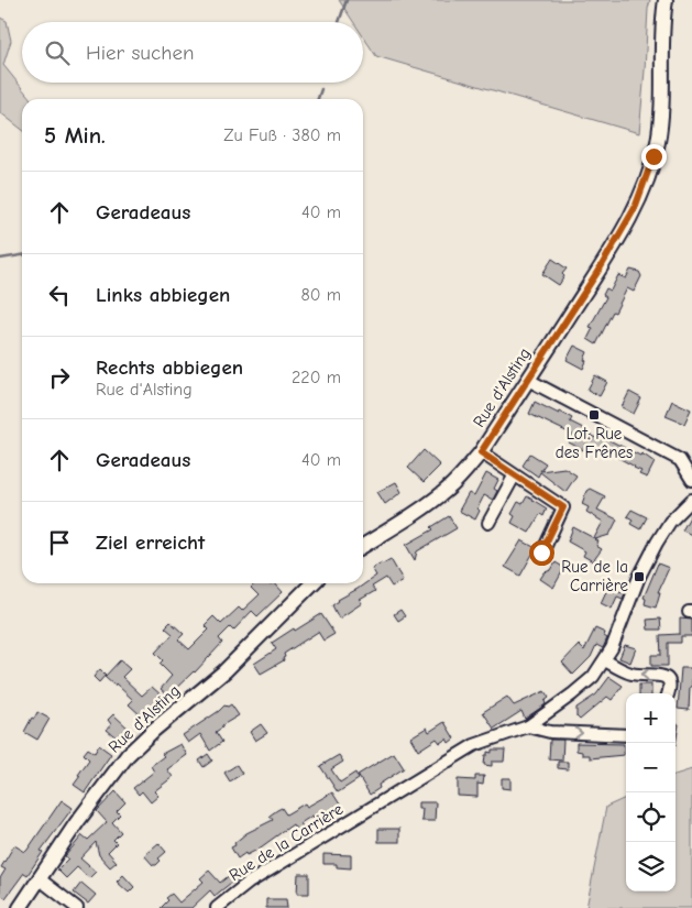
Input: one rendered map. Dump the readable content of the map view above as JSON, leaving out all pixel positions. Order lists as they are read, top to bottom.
{
  "streets": {
    "main road": ["Rue d'Alsting"],
    "street": ["Rue de la Carrière"]
  },
  "places": {
    "transit": ["Lot. Rue des Frênes", "Rue de la Carrière"]
  },
  "page": {
    "search": "Hier suchen",
    "heading": ["5 Min.", "Zu Fuß · 380 m"],
    "list": [
      ["Geradeaus", "40 m"],
      ["Links abbiegen", "80 m"],
      ["Rechts abbiegen", "Rue d'Alsting", "220 m"],
      ["Geradeaus", "40 m"],
      "Ziel erreicht"
    ],
    "map_buttons": ["+", "−"]
  }
}
